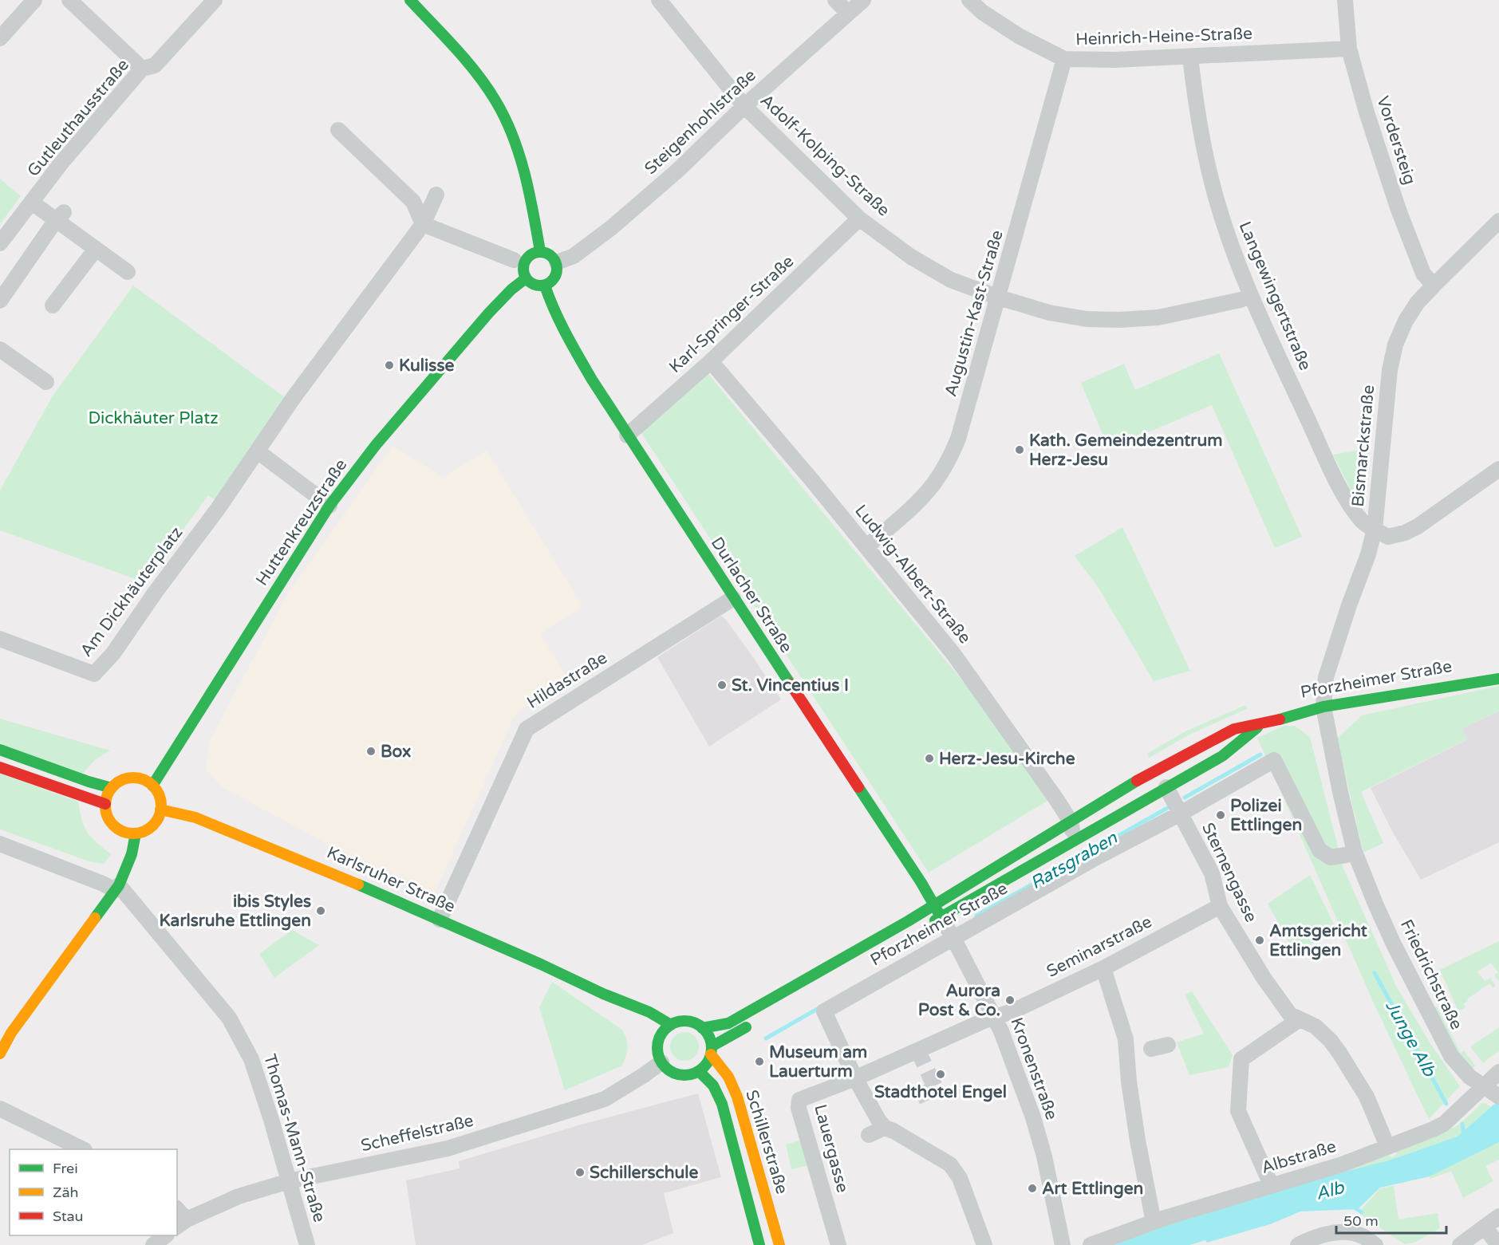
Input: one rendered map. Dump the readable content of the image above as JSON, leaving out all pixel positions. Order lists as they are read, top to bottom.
{
  "streets": {
    "main road": [
      "Huttenkreuzstraße",
      "Durlacher Straße",
      "Pforzheimer Straße",
      "Karlsruher Straße",
      "Schillerstraße"
    ],
    "street": [
      "Heinrich-Heine-Straße",
      "Gutleuthausstraße",
      "Steigenhohlstraße",
      "Vordersteig",
      "Adolf-Kolping-Straße",
      "Langewingertstraße",
      "Augustin-Kast-Straße",
      "Karl-Springer-Straße",
      "Bismarckstraße",
      "Ludwig-Albert-Straße",
      "Am Dickhäuterplatz",
      "Hildastraße",
      "Sternengasse",
      "Seminarstraße",
      "Friedrichstraße",
      "Kronenstraße",
      "Scheffelstraße",
      "Thomas-Mann-Straße",
      "Lauergasse",
      "Albstraße"
    ]
  },
  "crossings": [
    ["Heinrich-Heine-Straße", "Vordersteig"],
    ["Heinrich-Heine-Straße", "Langewingertstraße"],
    ["Heinrich-Heine-Straße", "Augustin-Kast-Straße"],
    ["Steigenhohlstraße", "Adolf-Kolping-Straße"],
    ["Steigenhohlstraße", "Huttenkreuzstraße"],
    ["Steigenhohlstraße", "Durlacher Straße"],
    ["Vordersteig", "Bismarckstraße"],
    ["Adolf-Kolping-Straße", "Langewingertstraße"],
    ["Adolf-Kolping-Straße", "Augustin-Kast-Straße"],
    ["Adolf-Kolping-Straße", "Karl-Springer-Straße"],
    ["Langewingertstraße", "Bismarckstraße"],
    ["Augustin-Kast-Straße", "Ludwig-Albert-Straße"],
    ["Karl-Springer-Straße", "Ludwig-Albert-Straße"],
    ["Karl-Springer-Straße", "Durlacher Straße"],
    ["Bismarckstraße", "Pforzheimer Straße"],
    ["Bismarckstraße", "Friedrichstraße"],
    ["Huttenkreuzstraße", "Durlacher Straße"],
    ["Huttenkreuzstraße", "Karlsruher Straße"],
    ["Ludwig-Albert-Straße", "Pforzheimer Straße"],
    ["Durlacher Straße", "Pforzheimer Straße"],
    ["Durlacher Straße", "Hildastraße"],
    ["Durlacher Straße", "Kronenstraße"],
    ["Pforzheimer Straße", "Sternengasse"],
    ["Pforzheimer Straße", "Karlsruher Straße"],
    ["Pforzheimer Straße", "Friedrichstraße"],
    ["Pforzheimer Straße", "Kronenstraße"],
    ["Pforzheimer Straße", "Scheffelstraße"],
    ["Pforzheimer Straße", "Schillerstraße"],
    ["Pforzheimer Straße", "Lauergasse"],
    ["Hildastraße", "Karlsruher Straße"],
    ["Sternengasse", "Seminarstraße"],
    ["Sternengasse", "Albstraße"],
    ["Karlsruher Straße", "Scheffelstraße"],
    ["Karlsruher Straße", "Schillerstraße"],
    ["Seminarstraße", "Kronenstraße"],
    ["Seminarstraße", "Lauergasse"],
    ["Friedrichstraße", "Albstraße"],
    ["Kronenstraße", "Lauergasse"],
    ["Scheffelstraße", "Thomas-Mann-Straße"],
    ["Scheffelstraße", "Schillerstraße"]
  ],
  "water": ["Ratsgraben", "Junge Alb", "Alb"],
  "parks": ["Dickhäuter Platz"],
  "places": [
    "Kulisse",
    "Kath. Gemeindezentrum Herz-Jesu",
    "St. Vincentius I",
    "Box",
    "Herz-Jesu-Kirche",
    "Polizei Ettlingen",
    "ibis Styles Karlsruhe Ettlingen",
    "Amtsgericht Ettlingen",
    "Aurora Post & Co.",
    "Museum am Lauerturm",
    "Stadthotel Engel",
    "Schillerschule",
    "Art Ettlingen"
  ],
  "legend": ["Frei", "Zäh", "Stau"],
  "scale_bar": "50 m"
}
